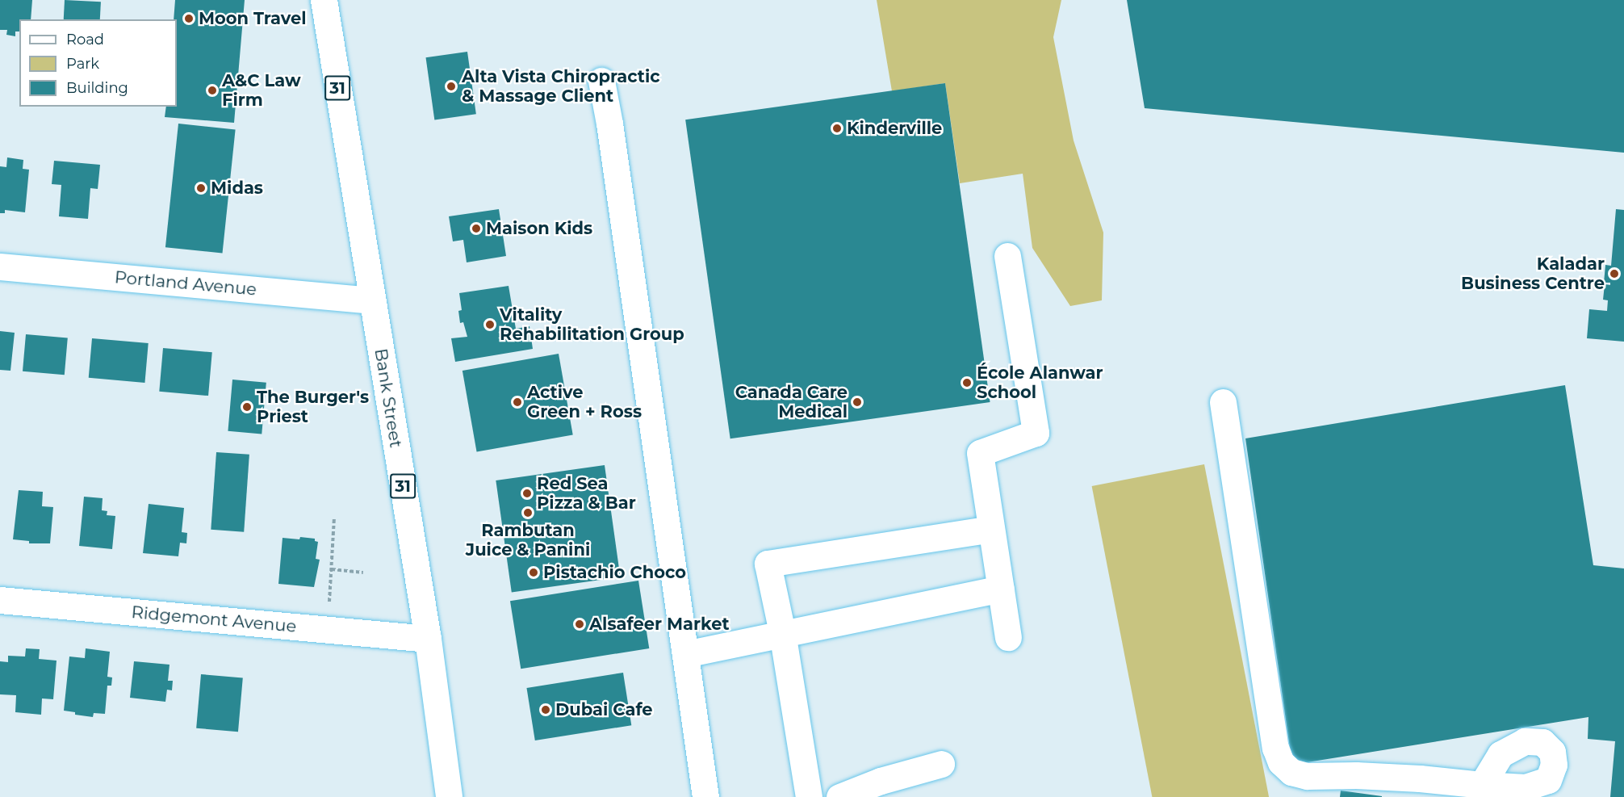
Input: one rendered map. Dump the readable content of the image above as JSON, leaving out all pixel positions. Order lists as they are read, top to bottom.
{
  "streets": {
    "main road": [
      "31",
      "Portland Avenue",
      "Bank Street",
      "Ridgemont Avenue"
    ]
  },
  "crossings": [
    ["Portland Avenue", "Bank Street"],
    ["Bank Street", "Ridgemont Avenue"]
  ],
  "places": [
    "Moon Travel",
    "Alta Vista Chiropractic & Massage Client",
    "A&C Law Firm",
    "Kinderville",
    "Midas",
    "Maison Kids",
    "Kaladar Business Centre",
    "Vitality Rehabilitation Group",
    "École Alanwar School",
    "Active Green + Ross",
    "Canada Care Medical",
    "The Burger's Priest",
    "Red Sea Pizza & Bar",
    "Rambutan Juice & Panini",
    "Pistachio Choco",
    "Alsafeer Market",
    "Dubai Cafe"
  ],
  "legend": ["Road", "Park", "Building"]
}
